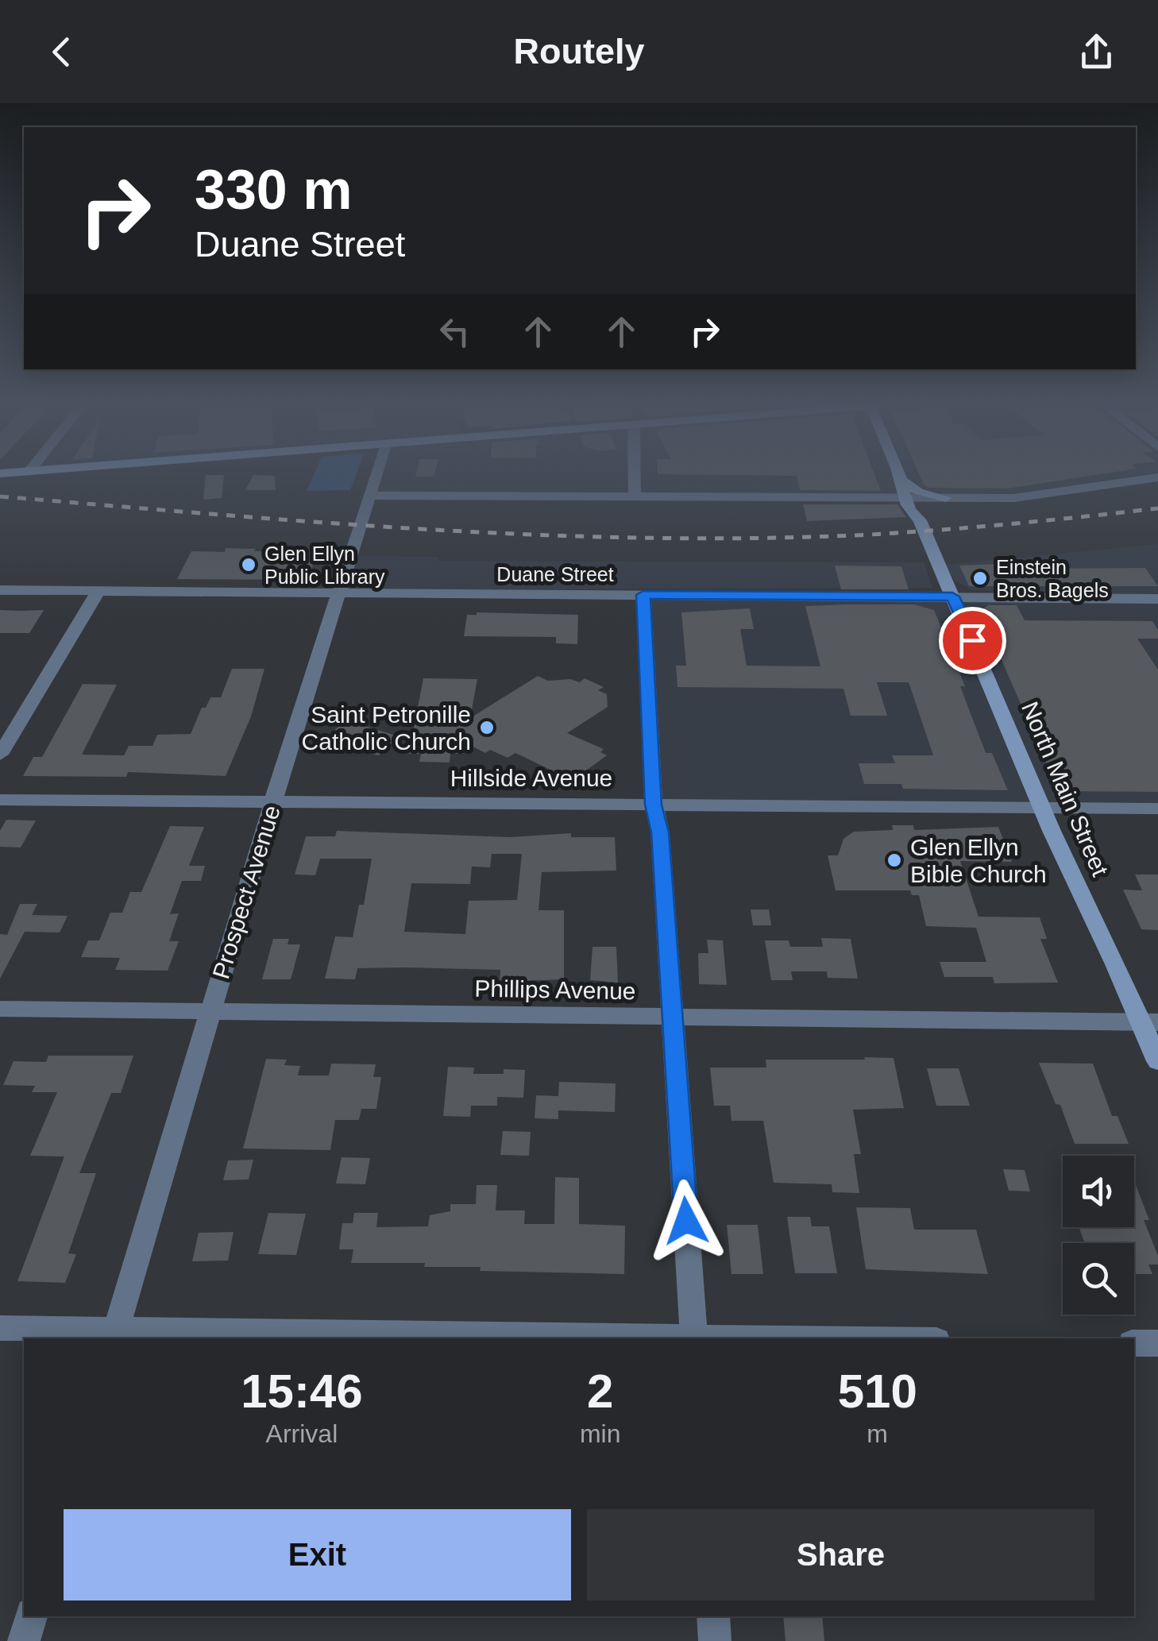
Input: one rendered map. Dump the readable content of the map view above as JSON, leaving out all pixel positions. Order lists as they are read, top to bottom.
{
  "streets": {
    "street": [
      "Duane Street",
      "Hillside Avenue",
      "North Main Street",
      "Prospect Avenue",
      "Phillips Avenue"
    ]
  },
  "crossings": [
    ["Duane Street", "North Main Street"],
    ["Duane Street", "Prospect Avenue"],
    ["Hillside Avenue", "North Main Street"],
    ["Hillside Avenue", "Prospect Avenue"],
    ["North Main Street", "Phillips Avenue"],
    ["Prospect Avenue", "Phillips Avenue"]
  ],
  "places": [
    "Glen Ellyn Public Library",
    "Einstein Bros. Bagels",
    "Saint Petronille Catholic Church",
    "Glen Ellyn Bible Church"
  ],
  "page": {
    "header": "Routely",
    "turn": ["330 m", "Duane Street"],
    "eta": [
      "15:46",
      "Arrival",
      "2",
      "min",
      "510",
      "m"
    ],
    "buttons": ["Exit", "Share"]
  }
}
